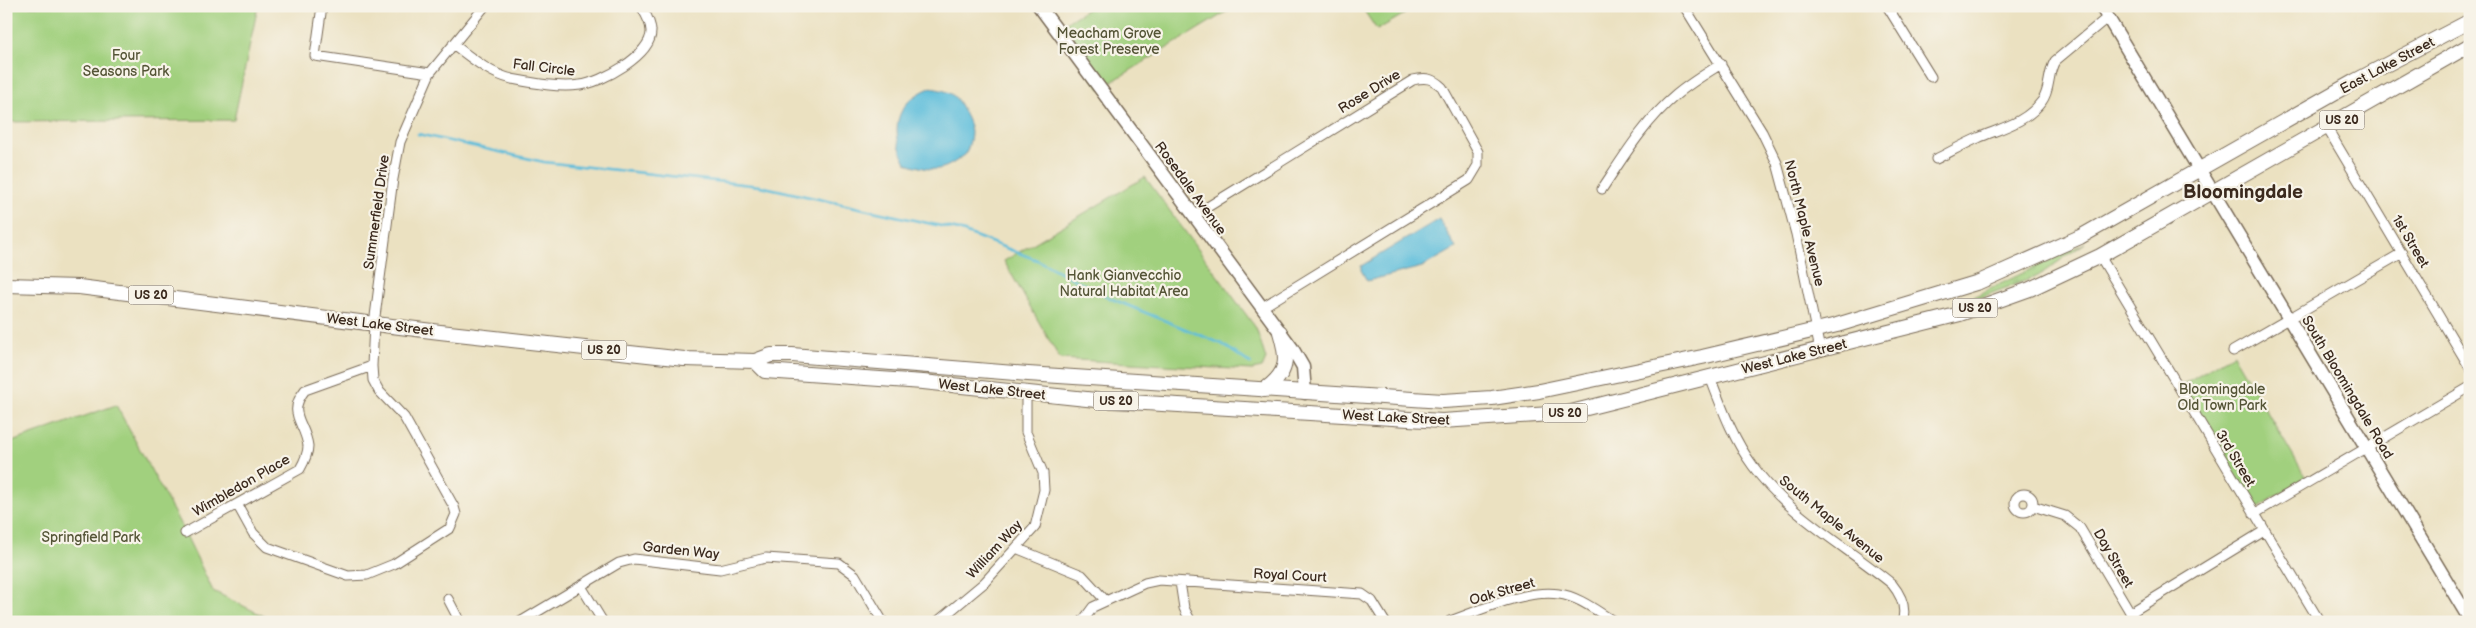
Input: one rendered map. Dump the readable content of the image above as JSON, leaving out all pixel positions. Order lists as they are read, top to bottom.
{
  "streets": {
    "main road": [
      "East Lake Street",
      "US 20",
      "Rosedale Avenue",
      "West Lake Street",
      "South Bloomingdale Road"
    ],
    "street": [
      "Fall Circle",
      "Rose Drive",
      "Summerfield Drive",
      "North Maple Avenue",
      "1st Street",
      "3rd Street",
      "Wimbledon Place",
      "South Maple Avenue",
      "William Way",
      "Garden Way",
      "Day Street",
      "Royal Court",
      "Oak Street"
    ]
  },
  "crossings": [
    ["East Lake Street", "1st Street"],
    ["East Lake Street", "West Lake Street"],
    ["East Lake Street", "South Bloomingdale Road"],
    ["Fall Circle", "Summerfield Drive"],
    ["Rose Drive", "Rosedale Avenue"],
    ["Rosedale Avenue", "West Lake Street"],
    ["Summerfield Drive", "West Lake Street"],
    ["Summerfield Drive", "Wimbledon Place"],
    ["North Maple Avenue", "West Lake Street"],
    ["West Lake Street", "South Bloomingdale Road"],
    ["West Lake Street", "3rd Street"],
    ["West Lake Street", "South Maple Avenue"],
    ["West Lake Street", "William Way"]
  ],
  "districts": ["Bloomingdale"],
  "parks": [
    "Meacham Grove Forest Preserve",
    "Four Seasons Park",
    "Hank Gianvecchio Natural Habitat Area",
    "Bloomingdale Old Town Park",
    "Springfield Park"
  ]
}
